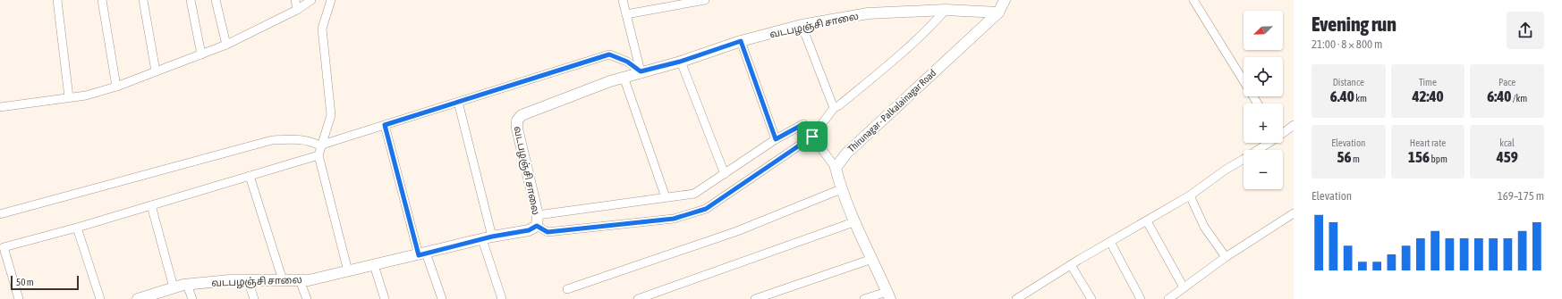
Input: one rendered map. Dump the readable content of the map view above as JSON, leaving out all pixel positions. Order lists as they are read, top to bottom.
{
  "streets": {
    "street": ["வடபழஞ்சி சாலை", "Thirunagar - Palkalainagar Road"]
  },
  "crossings": [
    ["வடபழஞ்சி சாலை", "Thirunagar - Palkalainagar Road"]
  ],
  "scale_bar": "50 m",
  "north": "bottom left",
  "page": {
    "heading": ["Evening run", "21:00 · 8 × 800 m"],
    "map_buttons": ["+", "−"],
    "stats": [
      ["Distance", "6.40 km"],
      ["Time", "42:40"],
      ["Pace", "6:40 /km"],
      ["Elevation", "56 m"],
      ["Heart rate", "156 bpm"],
      ["kcal", "459"]
    ],
    "chart": ["Elevation", "169–175 m"],
    "scale": "50 m"
  }
}
